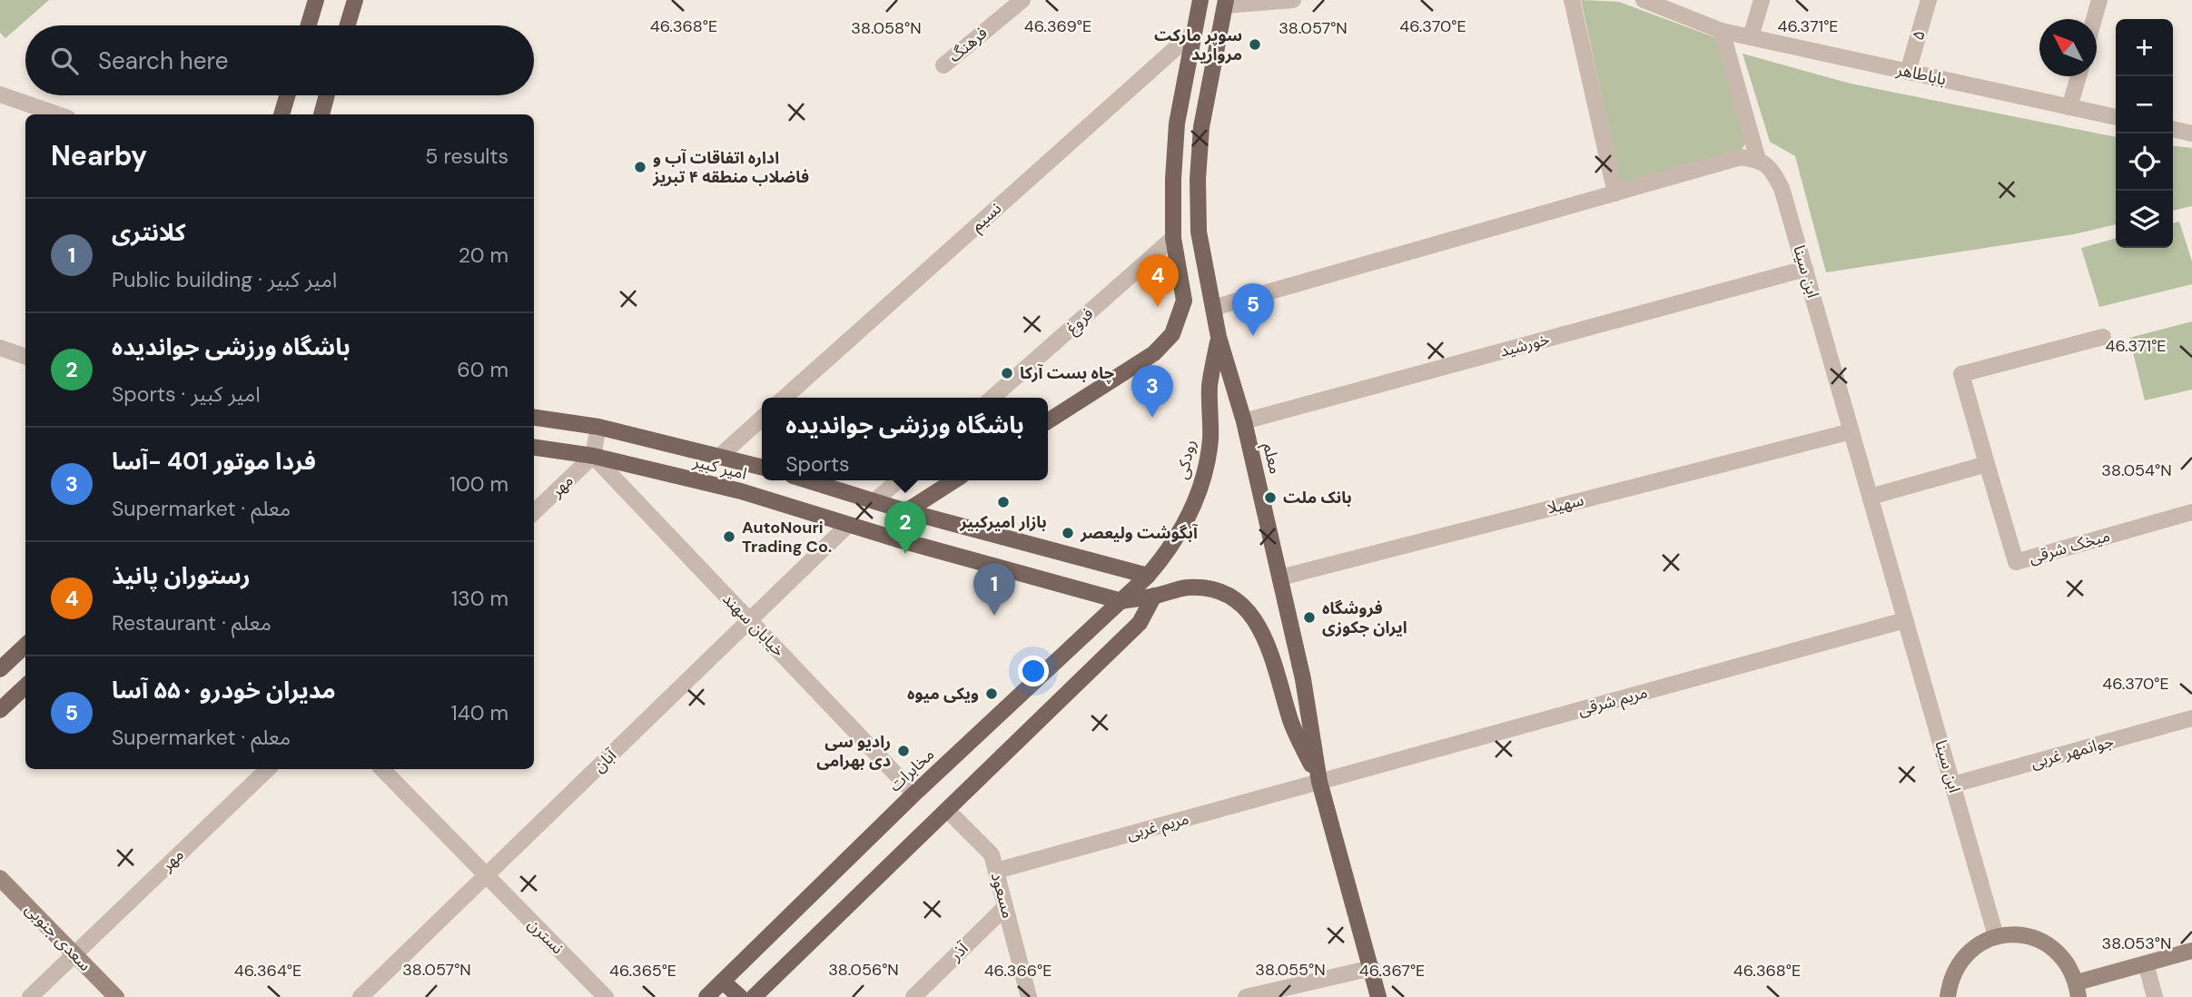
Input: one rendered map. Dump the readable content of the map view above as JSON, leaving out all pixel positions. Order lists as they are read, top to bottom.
{
  "streets": {
    "main road": [
      "معلم",
      "رودکی",
      "امیر کبیر",
      "مخابرات",
      "سعدى جنوبی"
    ],
    "street": [
      "۵",
      "فرهنگ",
      "باباطاهر",
      "نسیم",
      "ابن سینا",
      "فروغ",
      "خورشید",
      "مهر",
      "سهیلا",
      "میخک شرقی",
      "خیابان سهند",
      "مریم شرقی",
      "جوانمهر غربی",
      "آبان",
      "مریم غربی",
      "مسعود",
      "نسترن",
      "آذر"
    ]
  },
  "crossings": [
    ["۵", "باباطاهر"],
    ["ابن سینا", "خورشید"],
    ["ابن سینا", "سهیلا"],
    ["ابن سینا", "مریم شرقی"],
    ["ابن سینا", "جوانمهر غربی"],
    ["خورشید", "معلم"],
    ["معلم", "رودکی"],
    ["معلم", "امیر کبیر"],
    ["معلم", "سهیلا"],
    ["معلم", "مریم شرقی"],
    ["معلم", "مریم غربی"],
    ["رودکی", "مخابرات"],
    ["امیر کبیر", "مهر"],
    ["امیر کبیر", "خیابان سهند"],
    ["امیر کبیر", "مریم شرقی"],
    ["امیر کبیر", "آبان"],
    ["امیر کبیر", "مخابرات"],
    ["امیر کبیر", "مریم غربی"],
    ["مهر", "خیابان سهند"],
    ["مهر", "سعدى جنوبی"],
    ["خیابان سهند", "آبان"],
    ["خیابان سهند", "مخابرات"],
    ["مریم شرقی", "مریم غربی"],
    ["آبان", "نسترن"],
    ["مریم غربی", "مسعود"],
    ["مسعود", "آذر"]
  ],
  "places": [
    "سوپر مارکت مروارید",
    "اداره اتفاقات آب و فاضلاب منطقه ۴ تبریز",
    "چاه بست آرکا",
    "بانک ملت",
    "بازار امیرکبیر",
    "آبگوشت ولیعصر",
    "AutoNouri Trading Co.",
    "فروشگاه ایران جکوزی",
    "ویکی میوه",
    "رادیو سی دی بهرامی"
  ],
  "north": "top left",
  "page": {
    "map_buttons": ["+", "−"],
    "search": "Search here",
    "heading": ["Nearby", "5 results"],
    "list": [
      {
        "mark": "1",
        "name": "کلانتری",
        "note": "Public building · امیر کبیر",
        "value": "20 m"
      },
      {
        "mark": "2",
        "name": "باشگاه ورزشی جواندیده",
        "note": "Sports · امیر کبیر",
        "value": "60 m"
      },
      {
        "mark": "3",
        "name": "فردا موتور 401 -آسا",
        "note": "Supermarket · معلم",
        "value": "100 m"
      },
      {
        "mark": "4",
        "name": "رستوران پانیذ",
        "note": "Restaurant · معلم",
        "value": "130 m"
      },
      {
        "mark": "5",
        "name": "مدیران خودرو ۵۵۰ آسا",
        "note": "Supermarket · معلم",
        "value": "140 m"
      }
    ],
    "pins": [
      "4",
      "5",
      "3",
      "2",
      "1"
    ],
    "popup": ["باشگاه ورزشی جواندیده", "Sports"]
  },
  "coordinates": [
    "46.368°E",
    "46.369°E",
    "46.370°E",
    "46.371°E",
    "38.058°N",
    "38.057°N",
    "38.054°N",
    "38.053°N",
    "38.056°N",
    "38.055°N",
    "46.364°E",
    "46.365°E",
    "46.366°E",
    "46.367°E"
  ]
}
